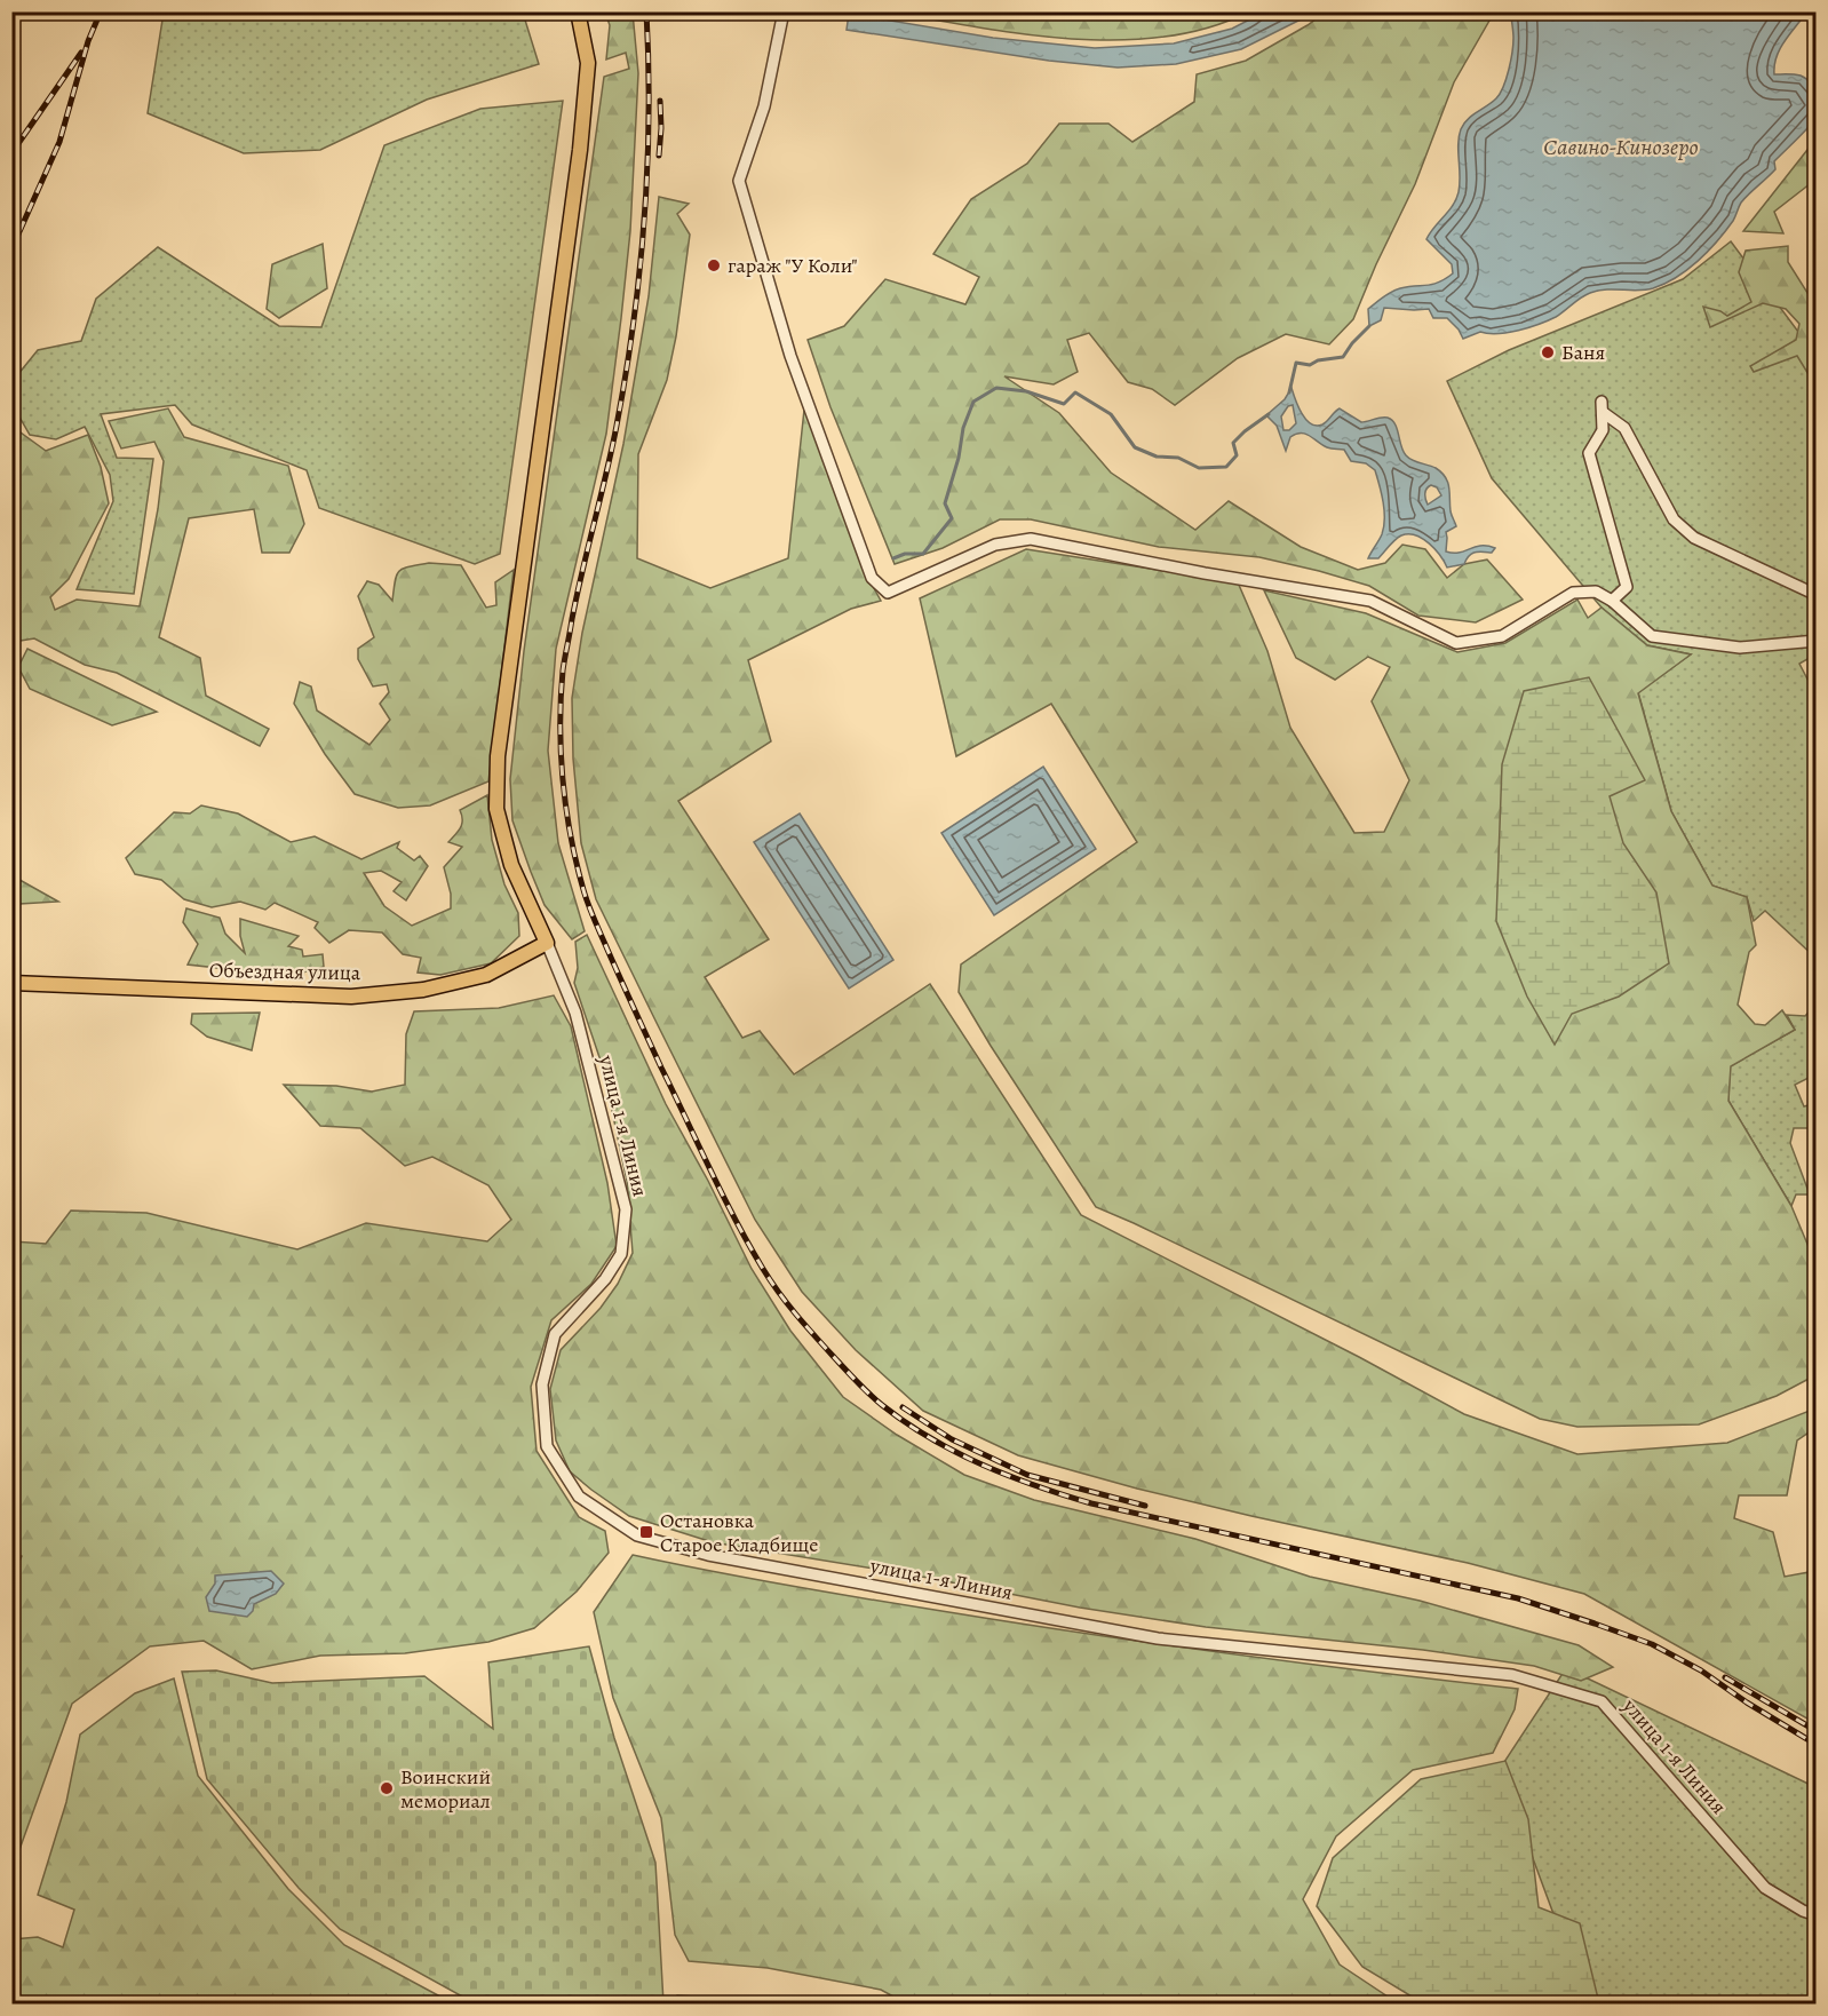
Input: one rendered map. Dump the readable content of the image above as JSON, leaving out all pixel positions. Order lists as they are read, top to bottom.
{
  "streets": {
    "main road": ["Объездная улица"],
    "street": ["улица 1-я Линия"]
  },
  "crossings": [
    ["Объездная улица", "улица 1-я Линия"]
  ],
  "water": ["Савино-Кинозеро"],
  "places": {
    "other": ["гараж \"У Коли\"", "Баня", "Воинский мемориал"],
    "transit": ["Остановка Старое Кладбище"]
  }
}
